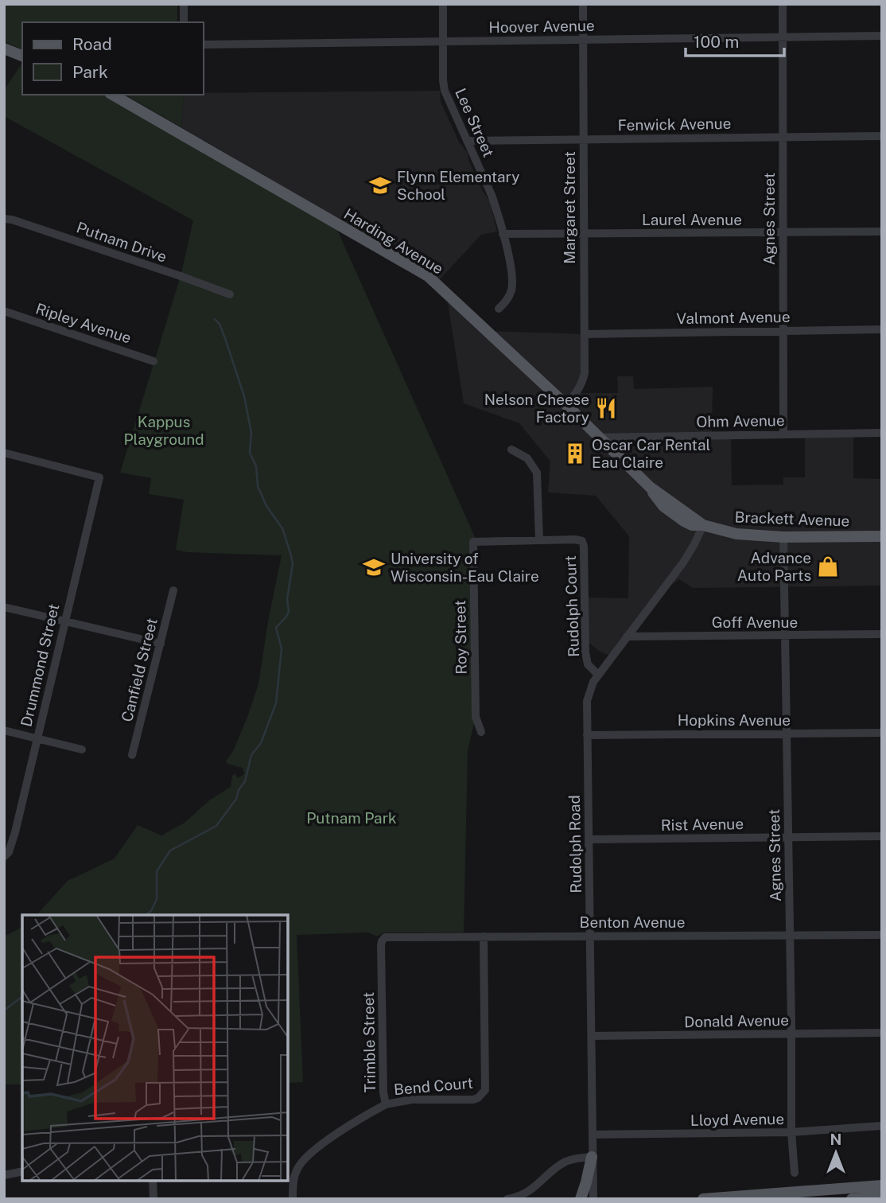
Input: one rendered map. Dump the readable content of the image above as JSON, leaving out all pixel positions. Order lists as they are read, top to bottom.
{
  "streets": {
    "main road": ["Harding Avenue", "Brackett Avenue"],
    "street": [
      "Hoover Avenue",
      "Lee Street",
      "Fenwick Avenue",
      "Margaret Street",
      "Agnes Street",
      "Laurel Avenue",
      "Putnam Drive",
      "Valmont Avenue",
      "Ripley Avenue",
      "Ohm Avenue",
      "Rudolph Court",
      "Goff Avenue",
      "Roy Street",
      "Drummond Street",
      "Canfield Street",
      "Hopkins Avenue",
      "Rist Avenue",
      "Rudolph Road",
      "Benton Avenue",
      "Donald Avenue",
      "Trimble Street",
      "Bend Court",
      "Lloyd Avenue"
    ]
  },
  "crossings": [
    ["Hoover Avenue", "Lee Street"],
    ["Hoover Avenue", "Margaret Street"],
    ["Hoover Avenue", "Agnes Street"],
    ["Lee Street", "Fenwick Avenue"],
    ["Lee Street", "Laurel Avenue"],
    ["Fenwick Avenue", "Margaret Street"],
    ["Fenwick Avenue", "Agnes Street"],
    ["Margaret Street", "Laurel Avenue"],
    ["Margaret Street", "Harding Avenue"],
    ["Margaret Street", "Valmont Avenue"],
    ["Agnes Street", "Laurel Avenue"],
    ["Agnes Street", "Valmont Avenue"],
    ["Agnes Street", "Ohm Avenue"],
    ["Agnes Street", "Brackett Avenue"],
    ["Agnes Street", "Goff Avenue"],
    ["Agnes Street", "Hopkins Avenue"],
    ["Agnes Street", "Rist Avenue"],
    ["Agnes Street", "Benton Avenue"],
    ["Agnes Street", "Donald Avenue"],
    ["Agnes Street", "Lloyd Avenue"],
    ["Harding Avenue", "Ohm Avenue"],
    ["Harding Avenue", "Brackett Avenue"],
    ["Harding Avenue", "Rudolph Road"],
    ["Brackett Avenue", "Rudolph Road"],
    ["Rudolph Court", "Roy Street"],
    ["Rudolph Court", "Rudolph Road"],
    ["Goff Avenue", "Rudolph Road"],
    ["Hopkins Avenue", "Rudolph Road"],
    ["Rist Avenue", "Rudolph Road"],
    ["Rudolph Road", "Benton Avenue"],
    ["Rudolph Road", "Donald Avenue"],
    ["Rudolph Road", "Lloyd Avenue"],
    ["Benton Avenue", "Trimble Street"],
    ["Benton Avenue", "Bend Court"],
    ["Trimble Street", "Bend Court"]
  ],
  "parks": ["Kappus Playground", "Putnam Park"],
  "places": {
    "school or university": ["Flynn Elementary School", "University of Wisconsin-Eau Claire"],
    "restaurant": ["Nelson Cheese Factory"],
    "building": ["Oscar Car Rental Eau Claire"],
    "shop": ["Advance Auto Parts"]
  },
  "legend": ["Road", "Park"],
  "scale_bar": "100 m",
  "north": "top"
}
